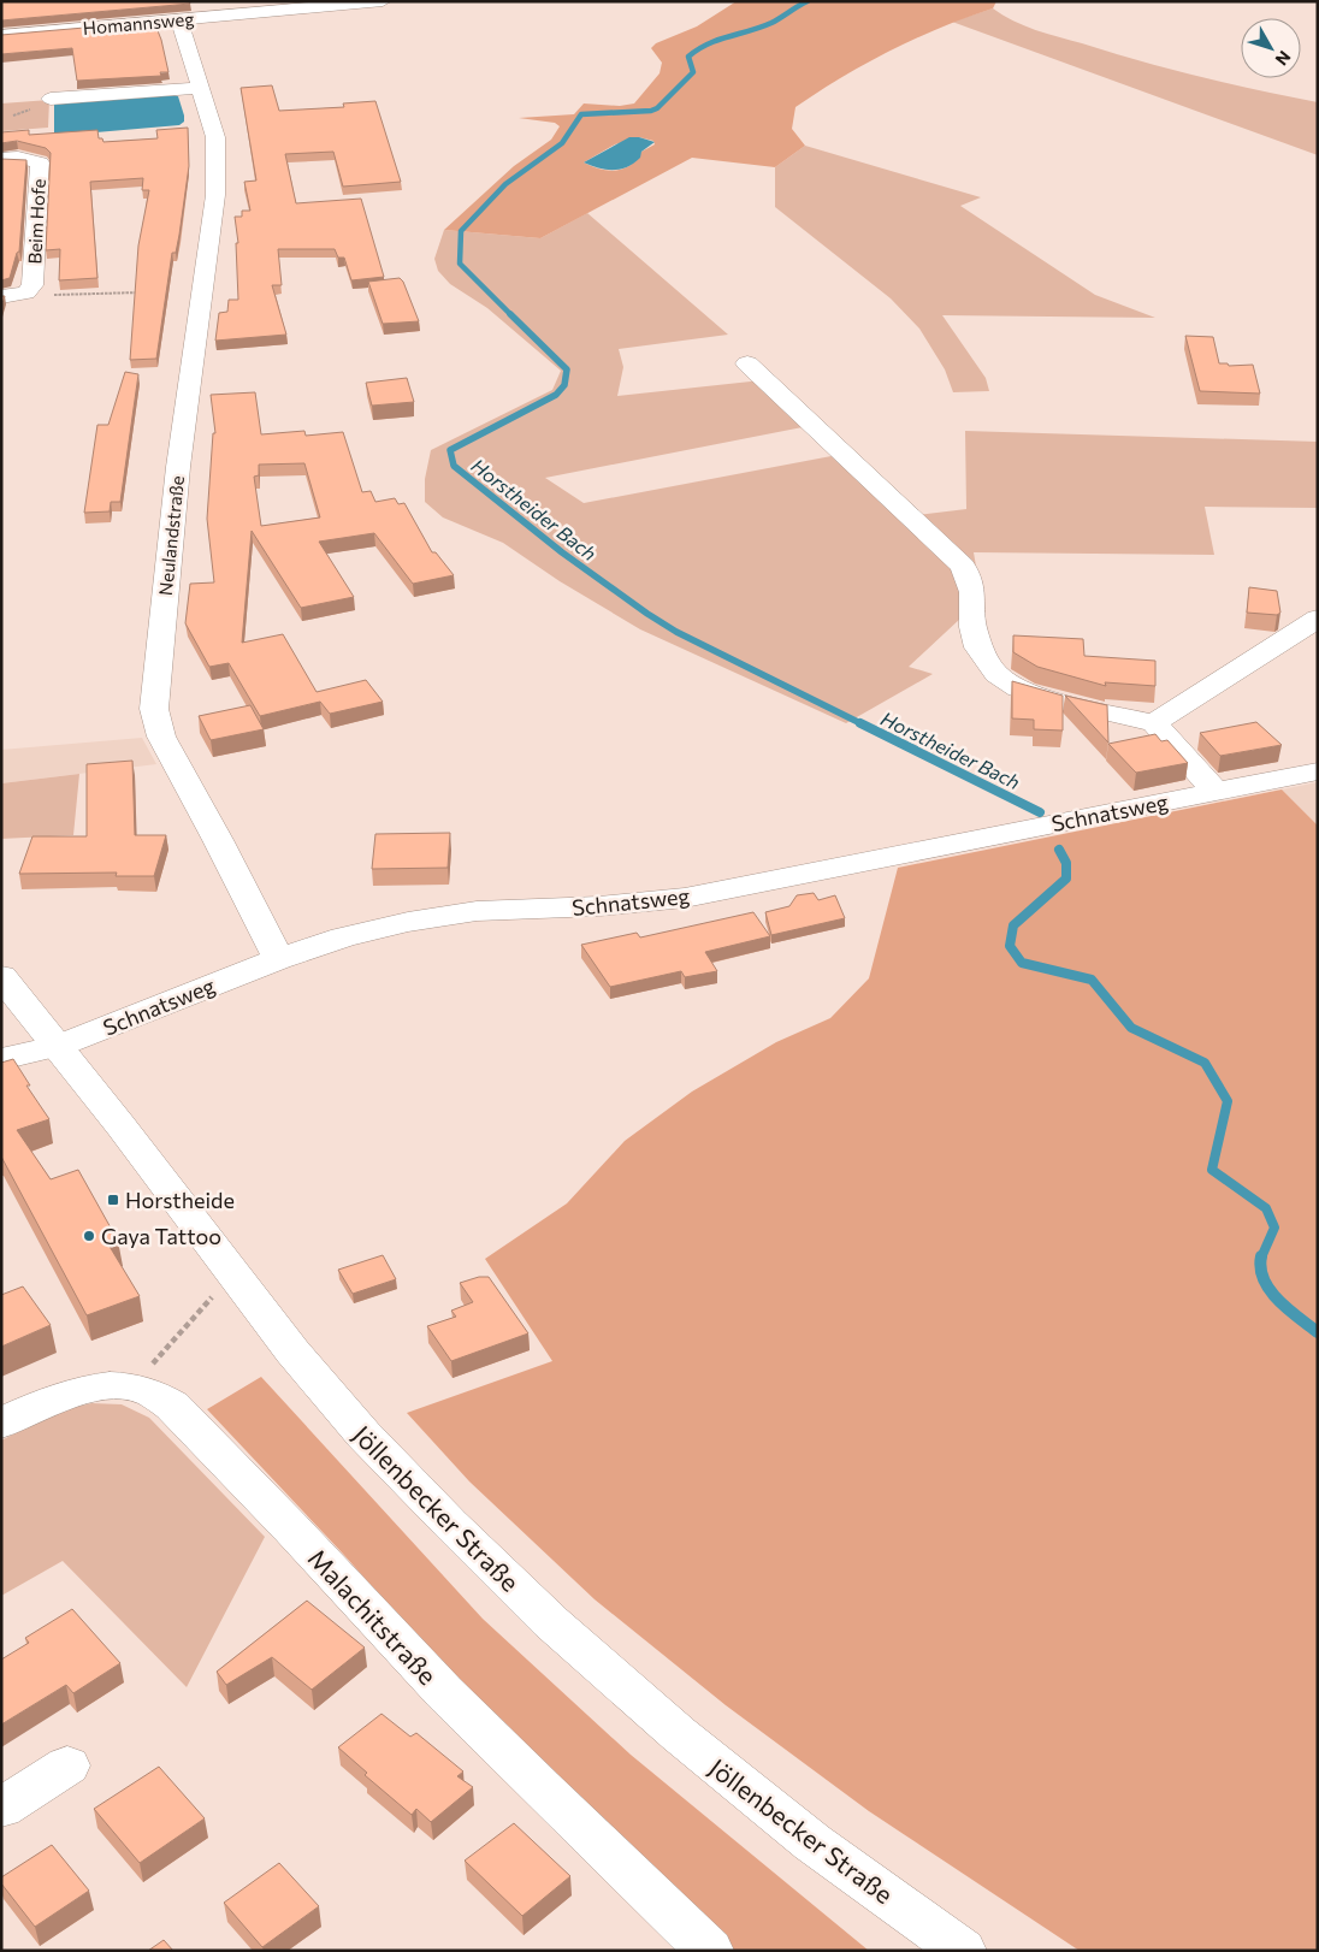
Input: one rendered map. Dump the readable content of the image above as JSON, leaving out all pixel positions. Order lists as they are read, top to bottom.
{
  "streets": {
    "street": [
      "Homannsweg",
      "Beim Hofe",
      "Neulandstraße",
      "Schnatsweg",
      "Jöllenbecker Straße",
      "Malachitstraße"
    ]
  },
  "crossings": [
    ["Homannsweg", "Neulandstraße"],
    ["Neulandstraße", "Schnatsweg"],
    ["Schnatsweg", "Jöllenbecker Straße"]
  ],
  "water": ["Horstheider Bach"],
  "places": {
    "transit": ["Horstheide"],
    "other": ["Gaya Tattoo"]
  },
  "north": "bottom right"
}
